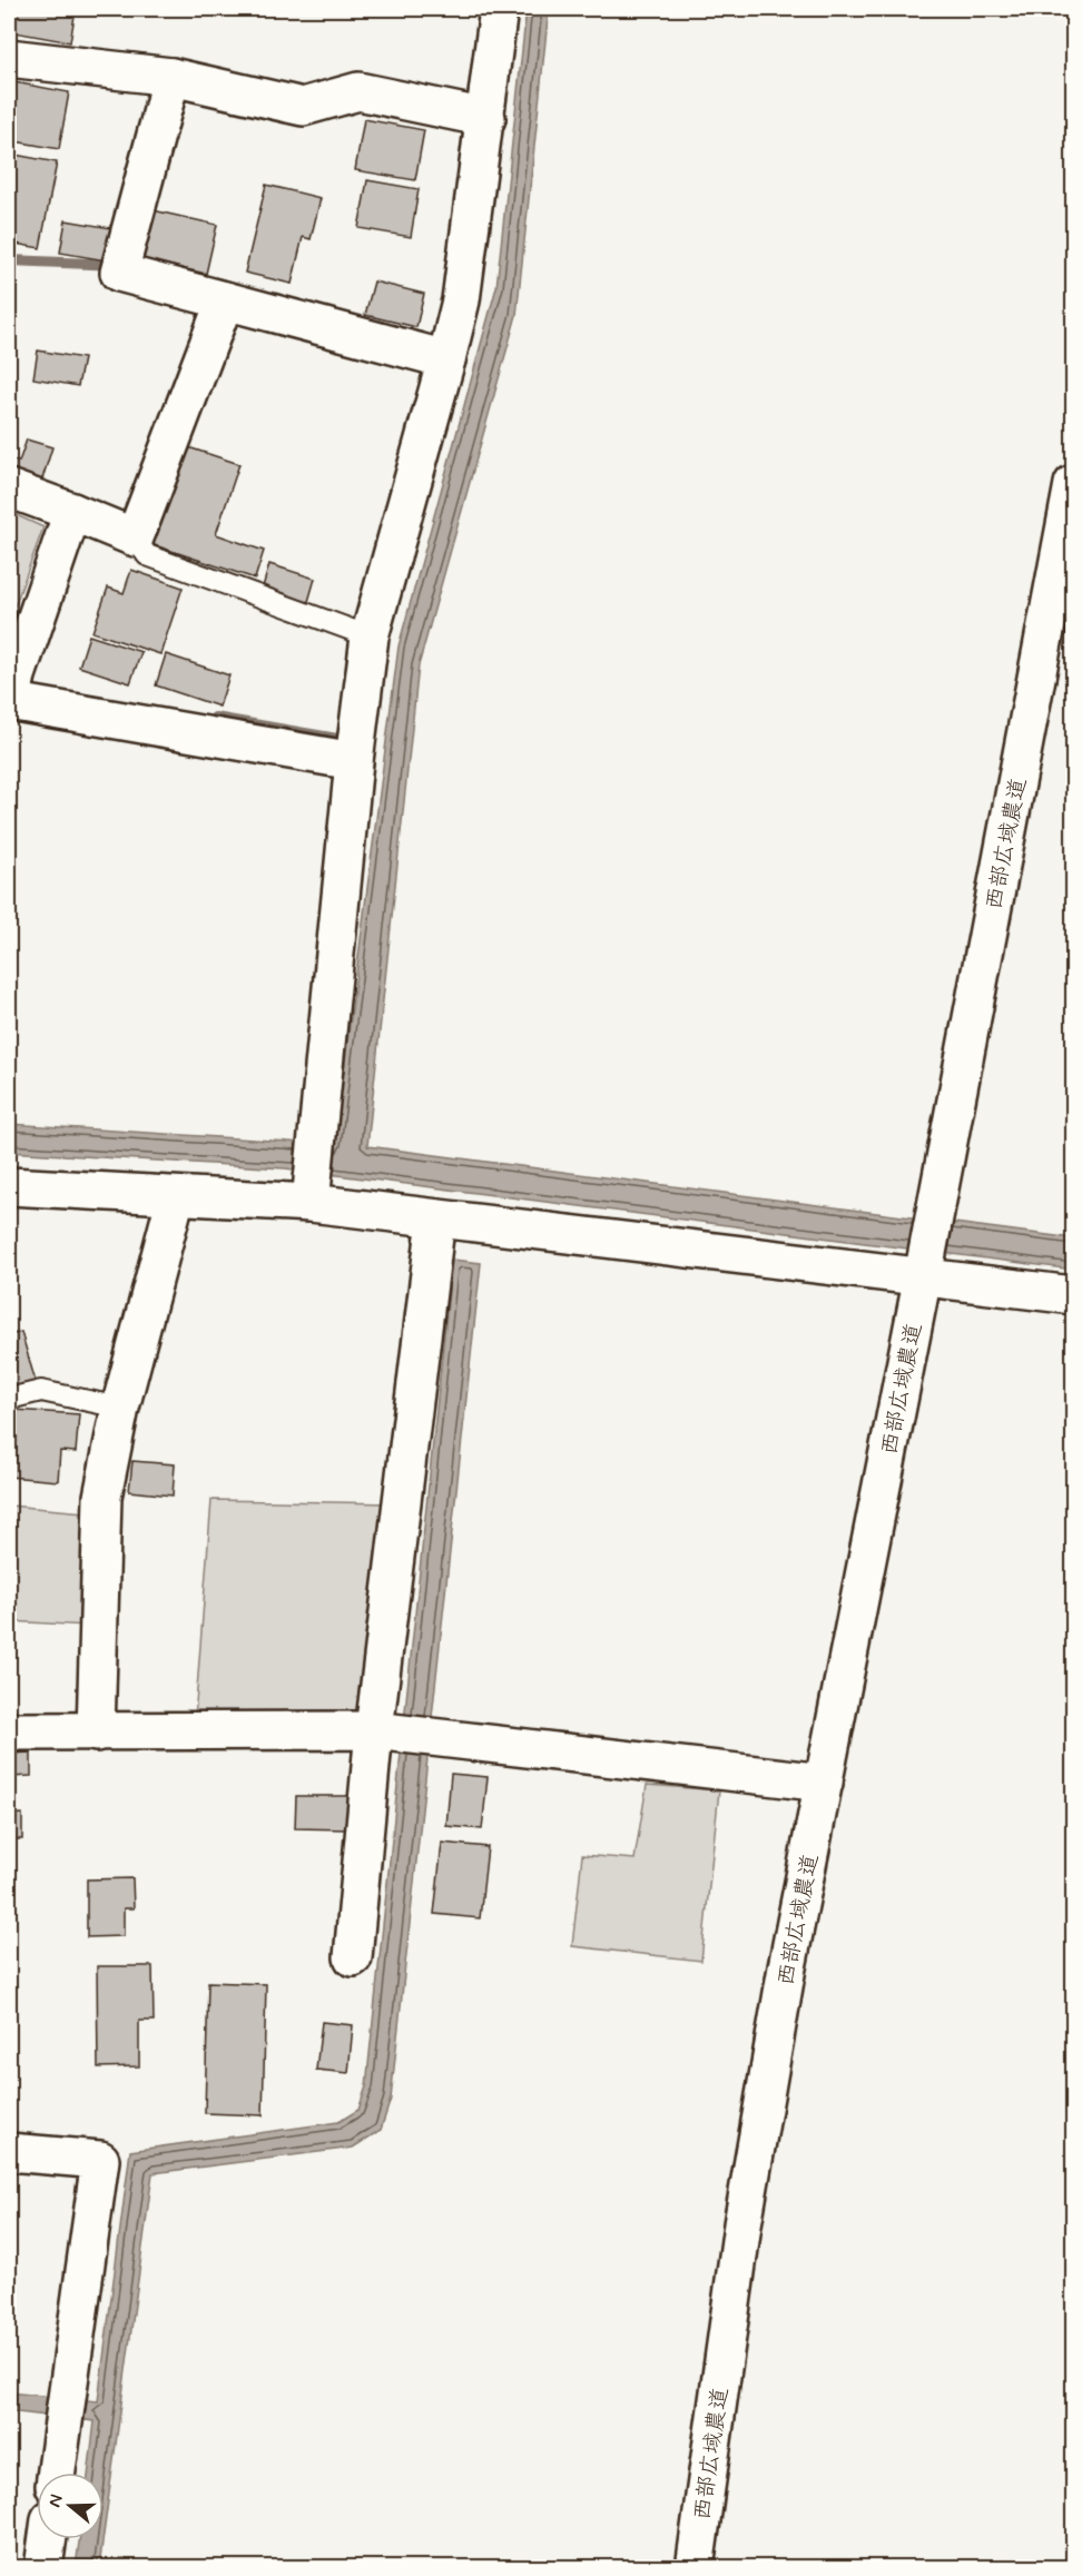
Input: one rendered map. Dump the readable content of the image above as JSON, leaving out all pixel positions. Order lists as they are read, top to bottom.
{
  "streets": {
    "street": ["西部広域農道"]
  },
  "north": "left"
}
